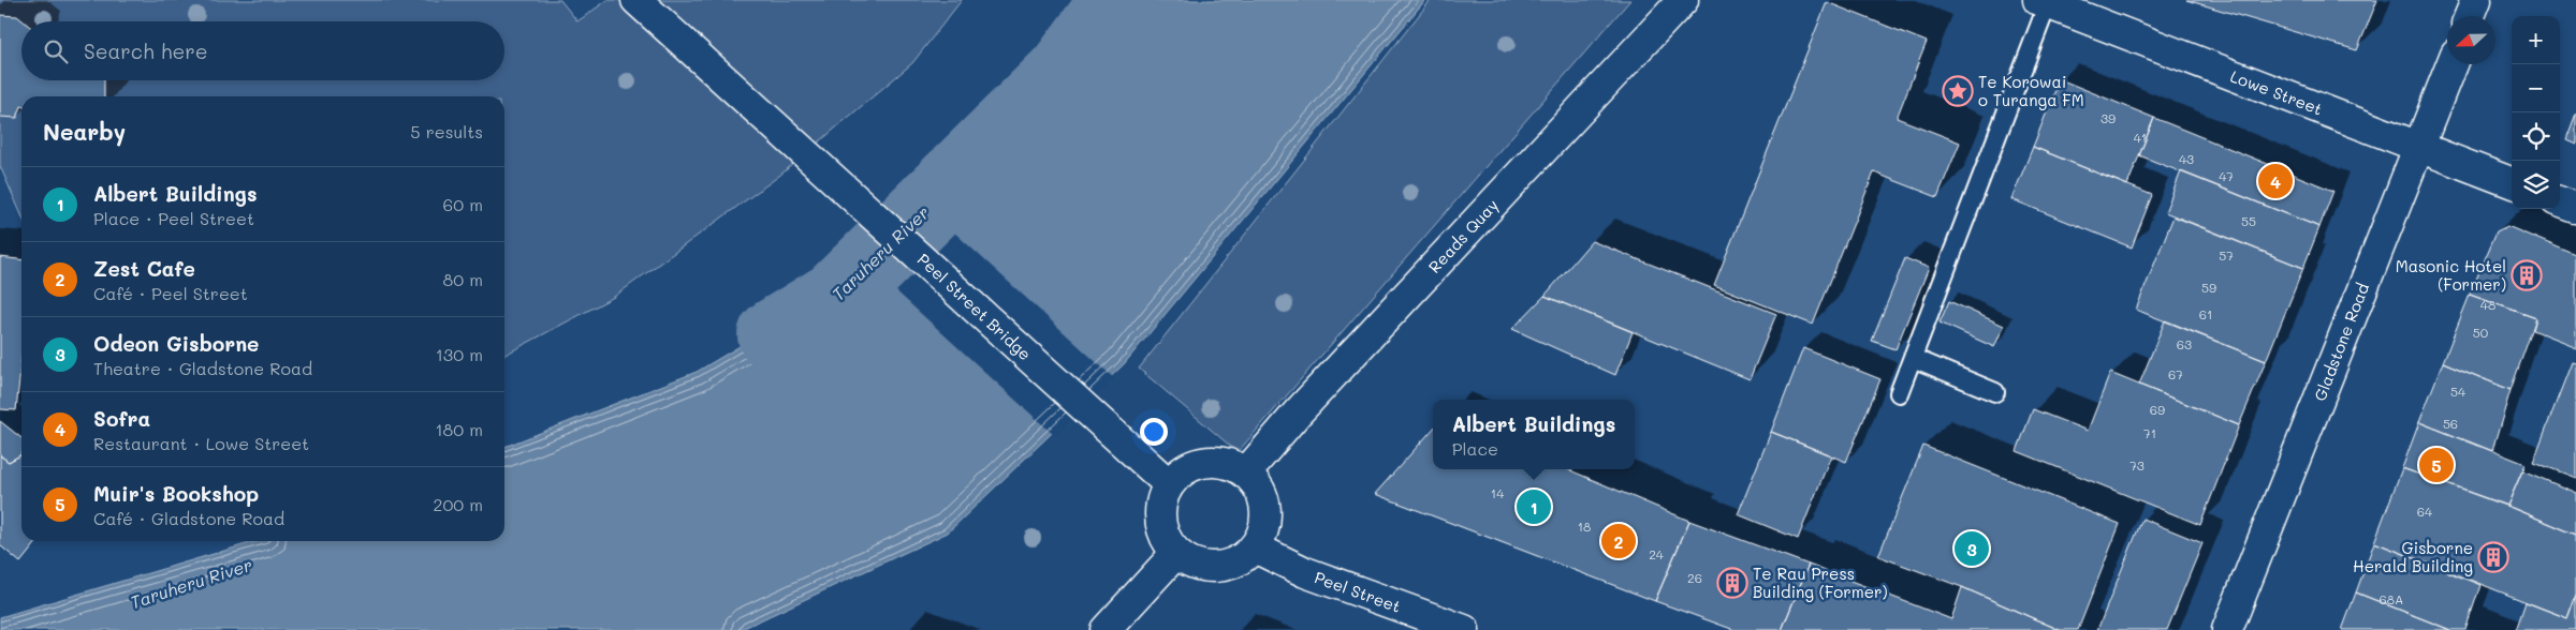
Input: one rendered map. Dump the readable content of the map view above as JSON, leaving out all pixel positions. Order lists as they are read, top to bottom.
{
  "streets": {
    "street": [
      "Lowe Street",
      "Reads Quay",
      "Peel Street Bridge",
      "Gladstone Road",
      "Peel Street"
    ]
  },
  "crossings": [
    ["Lowe Street", "Gladstone Road"],
    ["Reads Quay", "Peel Street Bridge"],
    ["Reads Quay", "Peel Street"],
    ["Peel Street Bridge", "Peel Street"]
  ],
  "water": ["Taruheru River"],
  "places": {
    "place": ["Te Korowai o Turanga FM"],
    "building": ["Masonic Hotel (Former)", "Gisborne Herald Building", "Te Rau Press Building (Former)"]
  },
  "house_numbers": [
    "39",
    "41",
    "43",
    "47",
    "55",
    "57",
    "59",
    "48",
    "61",
    "50",
    "63",
    "67",
    "54",
    "69",
    "56",
    "71",
    "73",
    "14",
    "64",
    "18",
    "24",
    "26",
    "68A"
  ],
  "north": "left",
  "page": {
    "map_buttons": ["+", "−"],
    "search": "Search here",
    "heading": ["Nearby", "5 results"],
    "pins": [
      "4",
      "5",
      "1",
      "2",
      "3"
    ],
    "list": [
      {
        "mark": "1",
        "name": "Albert Buildings",
        "note": "Place · Peel Street",
        "value": "60 m"
      },
      {
        "mark": "2",
        "name": "Zest Cafe",
        "note": "Café · Peel Street",
        "value": "80 m"
      },
      {
        "mark": "3",
        "name": "Odeon Gisborne",
        "note": "Theatre · Gladstone Road",
        "value": "130 m"
      },
      {
        "mark": "4",
        "name": "Sofra",
        "note": "Restaurant · Lowe Street",
        "value": "180 m"
      },
      {
        "mark": "5",
        "name": "Muir's Bookshop",
        "note": "Café · Gladstone Road",
        "value": "200 m"
      }
    ],
    "popup": ["Albert Buildings", "Place"]
  }
}
